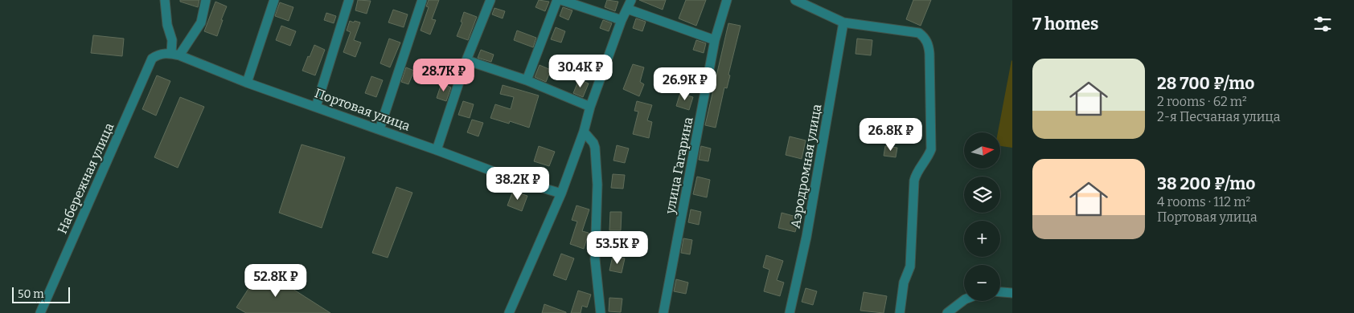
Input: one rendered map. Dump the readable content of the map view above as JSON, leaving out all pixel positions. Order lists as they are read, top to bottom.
{
  "streets": {
    "street": [
      "Портовая улица",
      "улица Гагарина",
      "Аэродромная улица",
      "Набережная улица"
    ]
  },
  "crossings": [
    ["Портовая улица", "Набережная улица"]
  ],
  "scale_bar": "50 m",
  "north": "right",
  "page": {
    "heading": "7 homes",
    "list": [
      {
        "name": "28 700 ₽/mo",
        "note": "2 rooms · 62 m² · 2-я Песчаная улица"
      },
      {
        "name": "38 200 ₽/mo",
        "note": "4 rooms · 112 m² · Портовая улица"
      }
    ],
    "price": [
      "30.4K ₽",
      "28.7K ₽",
      "26.9K ₽",
      "26.8K ₽",
      "38.2K ₽",
      "53.5K ₽",
      "52.8K ₽"
    ],
    "map_buttons": ["+", "−"],
    "scale": "50 m"
  }
}
